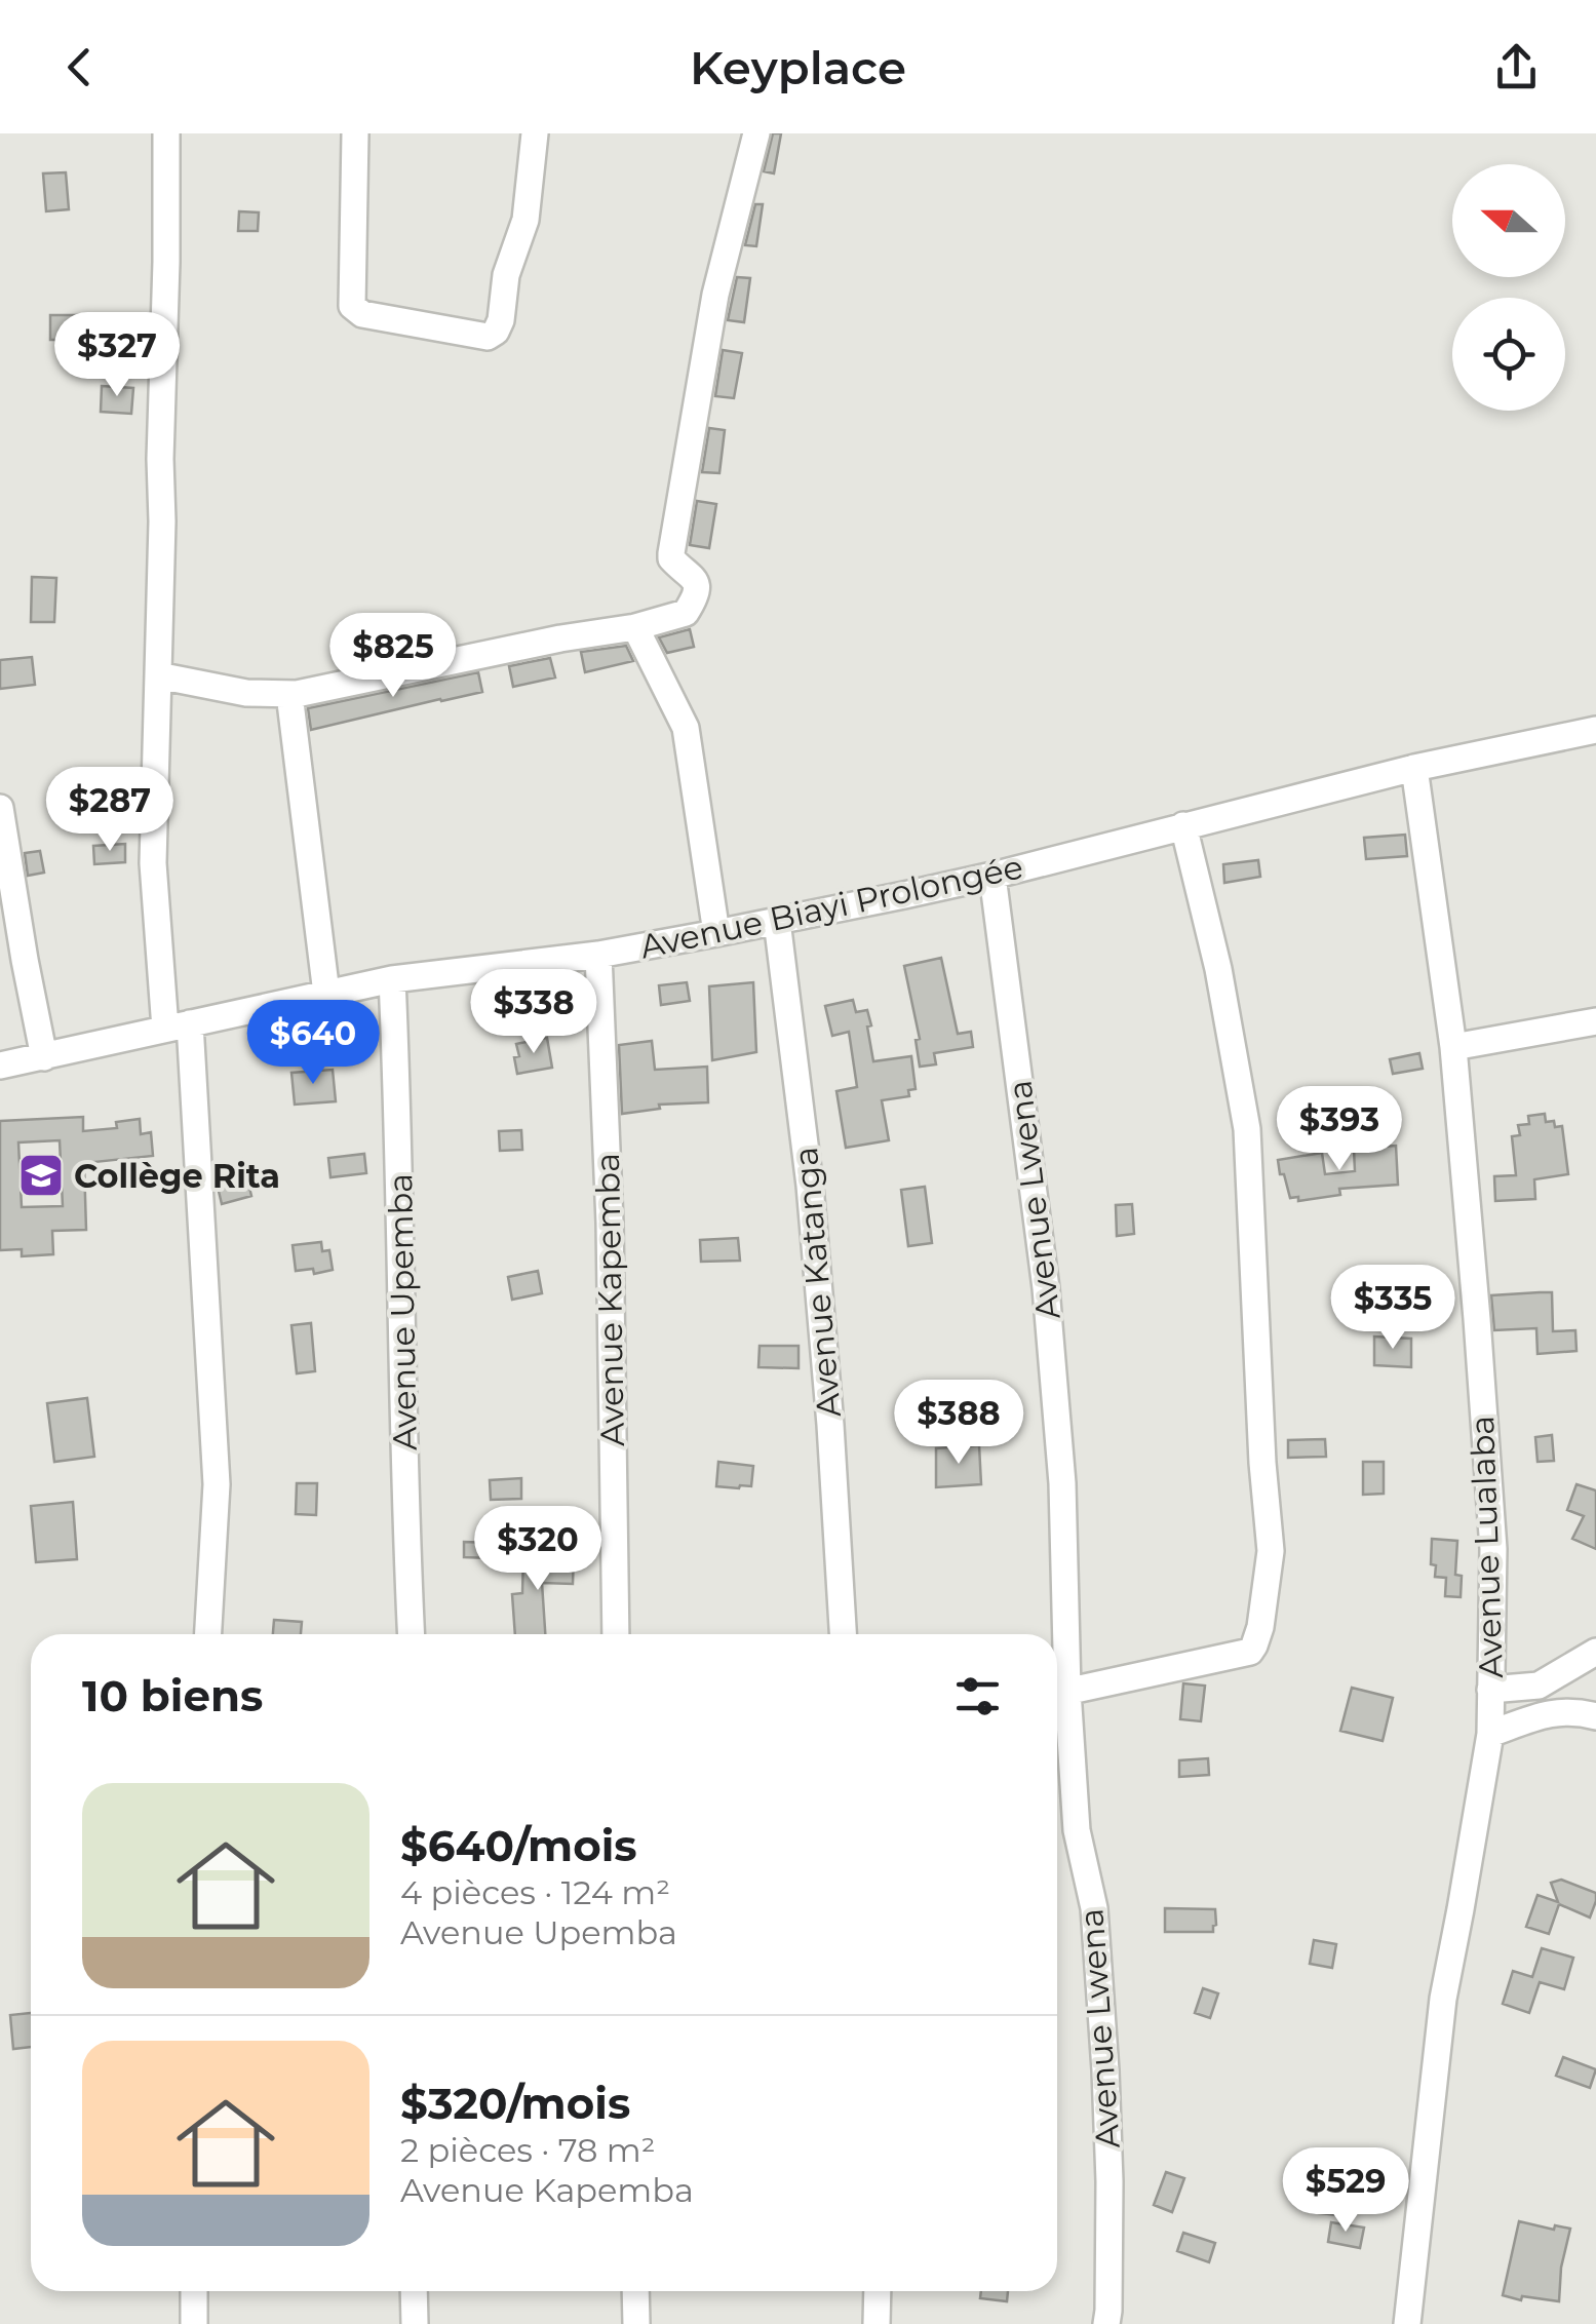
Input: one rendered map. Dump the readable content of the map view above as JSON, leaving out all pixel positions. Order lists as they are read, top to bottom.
{
  "streets": {
    "street": [
      "Avenue Biayi Prolongée",
      "Avenue Lwena",
      "Avenue Katanga",
      "Avenue Kapemba",
      "Avenue Upemba",
      "Avenue Lualaba"
    ]
  },
  "crossings": [
    ["Avenue Biayi Prolongée", "Avenue Lwena"],
    ["Avenue Biayi Prolongée", "Avenue Katanga"],
    ["Avenue Biayi Prolongée", "Avenue Kapemba"],
    ["Avenue Biayi Prolongée", "Avenue Upemba"],
    ["Avenue Biayi Prolongée", "Avenue Lualaba"]
  ],
  "places": {
    "school or university": ["Collège Rita"]
  },
  "north": "left",
  "page": {
    "header": "Keyplace",
    "price": [
      "$327",
      "$825",
      "$287",
      "$338",
      "$640",
      "$393",
      "$335",
      "$388",
      "$320",
      "$529"
    ],
    "heading": "10 biens",
    "list": [
      {
        "name": "$640/mois",
        "note": "4 pièces · 124 m² · Avenue Upemba"
      },
      {
        "name": "$320/mois",
        "note": "2 pièces · 78 m² · Avenue Kapemba"
      }
    ]
  }
}
